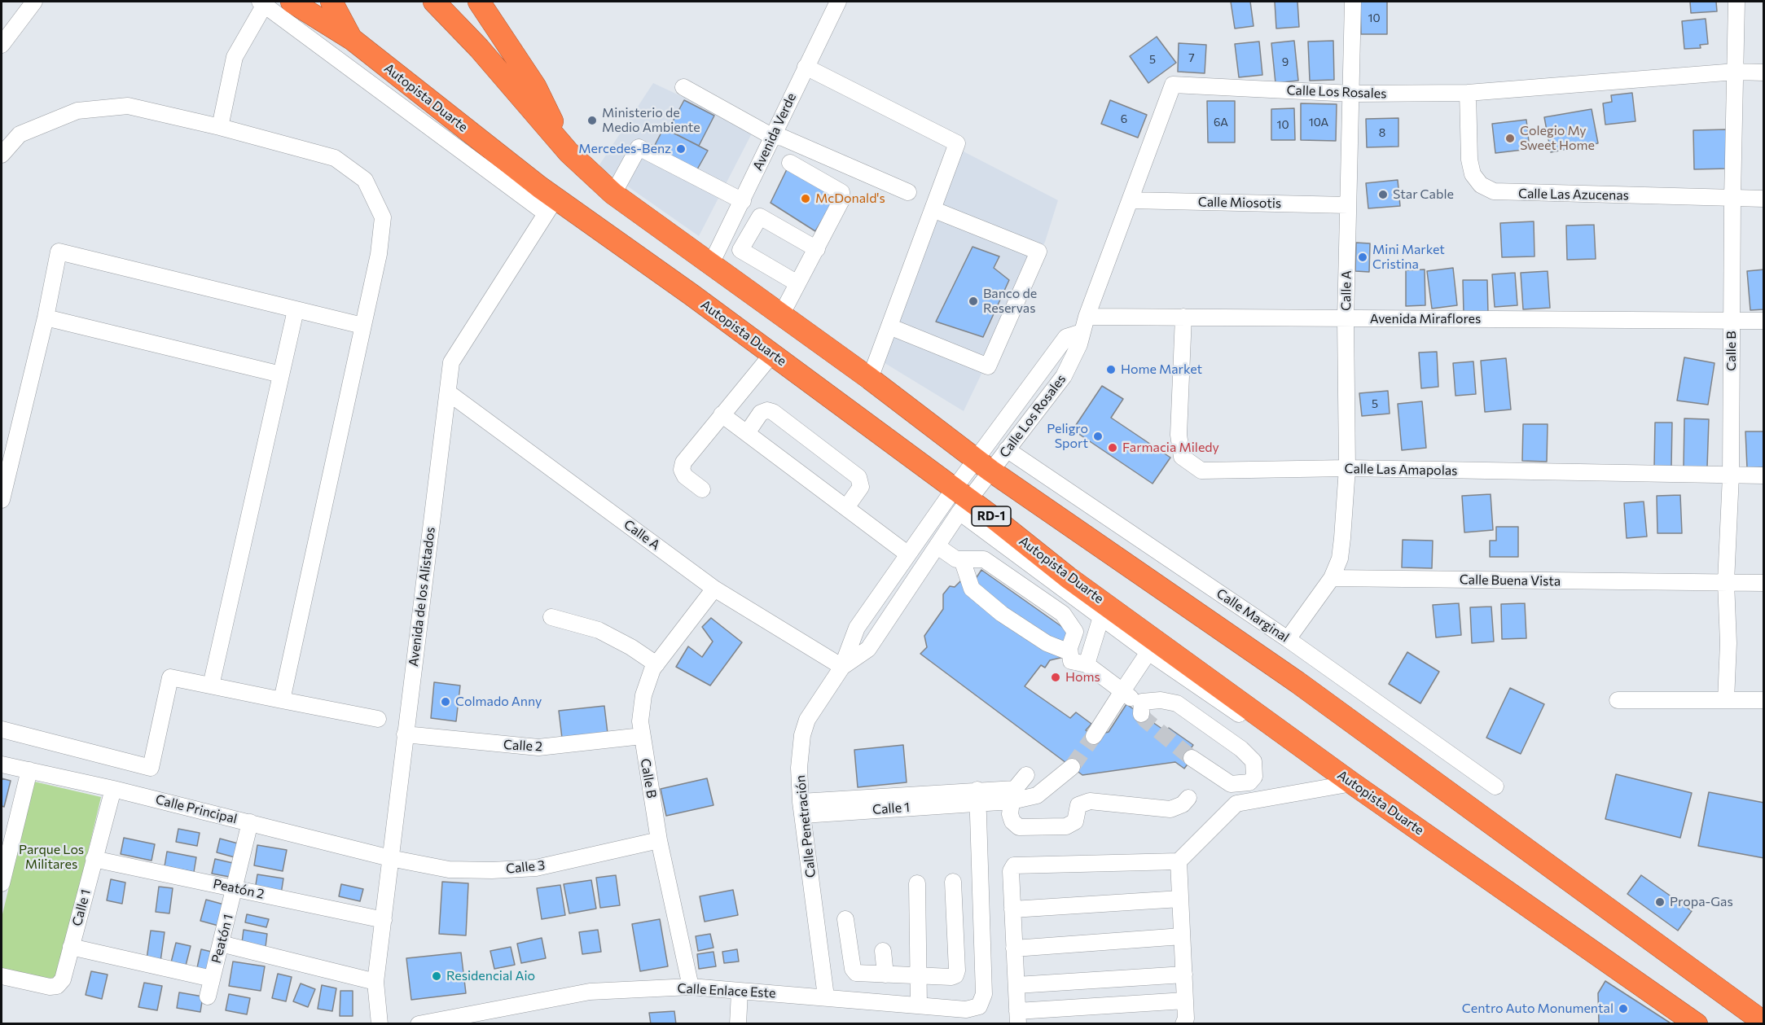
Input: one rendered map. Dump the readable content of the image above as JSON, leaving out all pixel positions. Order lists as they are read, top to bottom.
{
  "streets": {
    "highway": ["Autopista Duarte", "RD-1"],
    "street": [
      "Calle Los Rosales",
      "Avenida Verde",
      "Calle Las Azucenas",
      "Calle Miosotis",
      "Calle A",
      "Avenida Miraflores",
      "Calle B",
      "Calle Las Amapolas",
      "Calle Buena Vista",
      "Avenida de los Alistados",
      "Calle Marginal",
      "Calle 2",
      "Calle 1",
      "Calle Principal",
      "Calle Penetración",
      "Calle 3",
      "Peatón 2",
      "Peatón 1",
      "Calle Enlace Este"
    ]
  },
  "crossings": [
    ["Calle Los Rosales", "Calle Las Azucenas"],
    ["Calle Los Rosales", "Calle Miosotis"],
    ["Calle Los Rosales", "Calle A"],
    ["Calle Los Rosales", "Avenida Miraflores"],
    ["Calle Los Rosales", "Calle B"],
    ["Calle Los Rosales", "RD-1"],
    ["Calle Los Rosales", "Calle Marginal"],
    ["Autopista Duarte", "Avenida de los Alistados"],
    ["Autopista Duarte", "Calle Penetración"],
    ["Avenida Verde", "RD-1"],
    ["Calle Las Azucenas", "Calle B"],
    ["Calle Miosotis", "Calle A"],
    ["Calle A", "Avenida Miraflores"],
    ["Calle A", "Calle B"],
    ["Calle A", "Calle Las Amapolas"],
    ["Calle A", "Calle Buena Vista"],
    ["Calle A", "Avenida de los Alistados"],
    ["Calle A", "Calle Penetración"],
    ["Avenida Miraflores", "Calle B"],
    ["Avenida Miraflores", "Calle Las Amapolas"],
    ["Calle B", "Calle Las Amapolas"],
    ["Calle B", "Calle Buena Vista"],
    ["Calle B", "Calle 2"],
    ["Calle B", "Calle 3"],
    ["Calle B", "Calle Enlace Este"],
    ["Avenida de los Alistados", "Calle 2"],
    ["Avenida de los Alistados", "Calle Principal"],
    ["Avenida de los Alistados", "Calle 3"],
    ["Avenida de los Alistados", "Peatón 2"],
    ["Calle 1", "Calle Principal"],
    ["Calle 1", "Calle Penetración"],
    ["Calle 1", "Peatón 2"],
    ["Calle 1", "Calle Enlace Este"],
    ["Calle Principal", "Calle 3"],
    ["Calle Principal", "Peatón 1"],
    ["Calle Penetración", "Calle Enlace Este"],
    ["Peatón 2", "Peatón 1"]
  ],
  "parks": ["Parque Los Militares"],
  "places": [
    "Ministerio de Medio Ambiente",
    "Colegio My Sweet Home",
    "Mercedes-Benz",
    "Star Cable",
    "McDonald's",
    "Mini Market Cristina",
    "Banco de Reservas",
    "Home Market",
    "Peligro Sport",
    "Farmacia Miledy",
    "Homs",
    "Colmado Anny",
    "Propa-Gas",
    "Residencial Aio",
    "Centro Auto Monumental"
  ],
  "house_numbers": [
    "10",
    "7",
    "5",
    "9",
    "6",
    "6A",
    "10A",
    "10",
    "8",
    "5"
  ]
}
